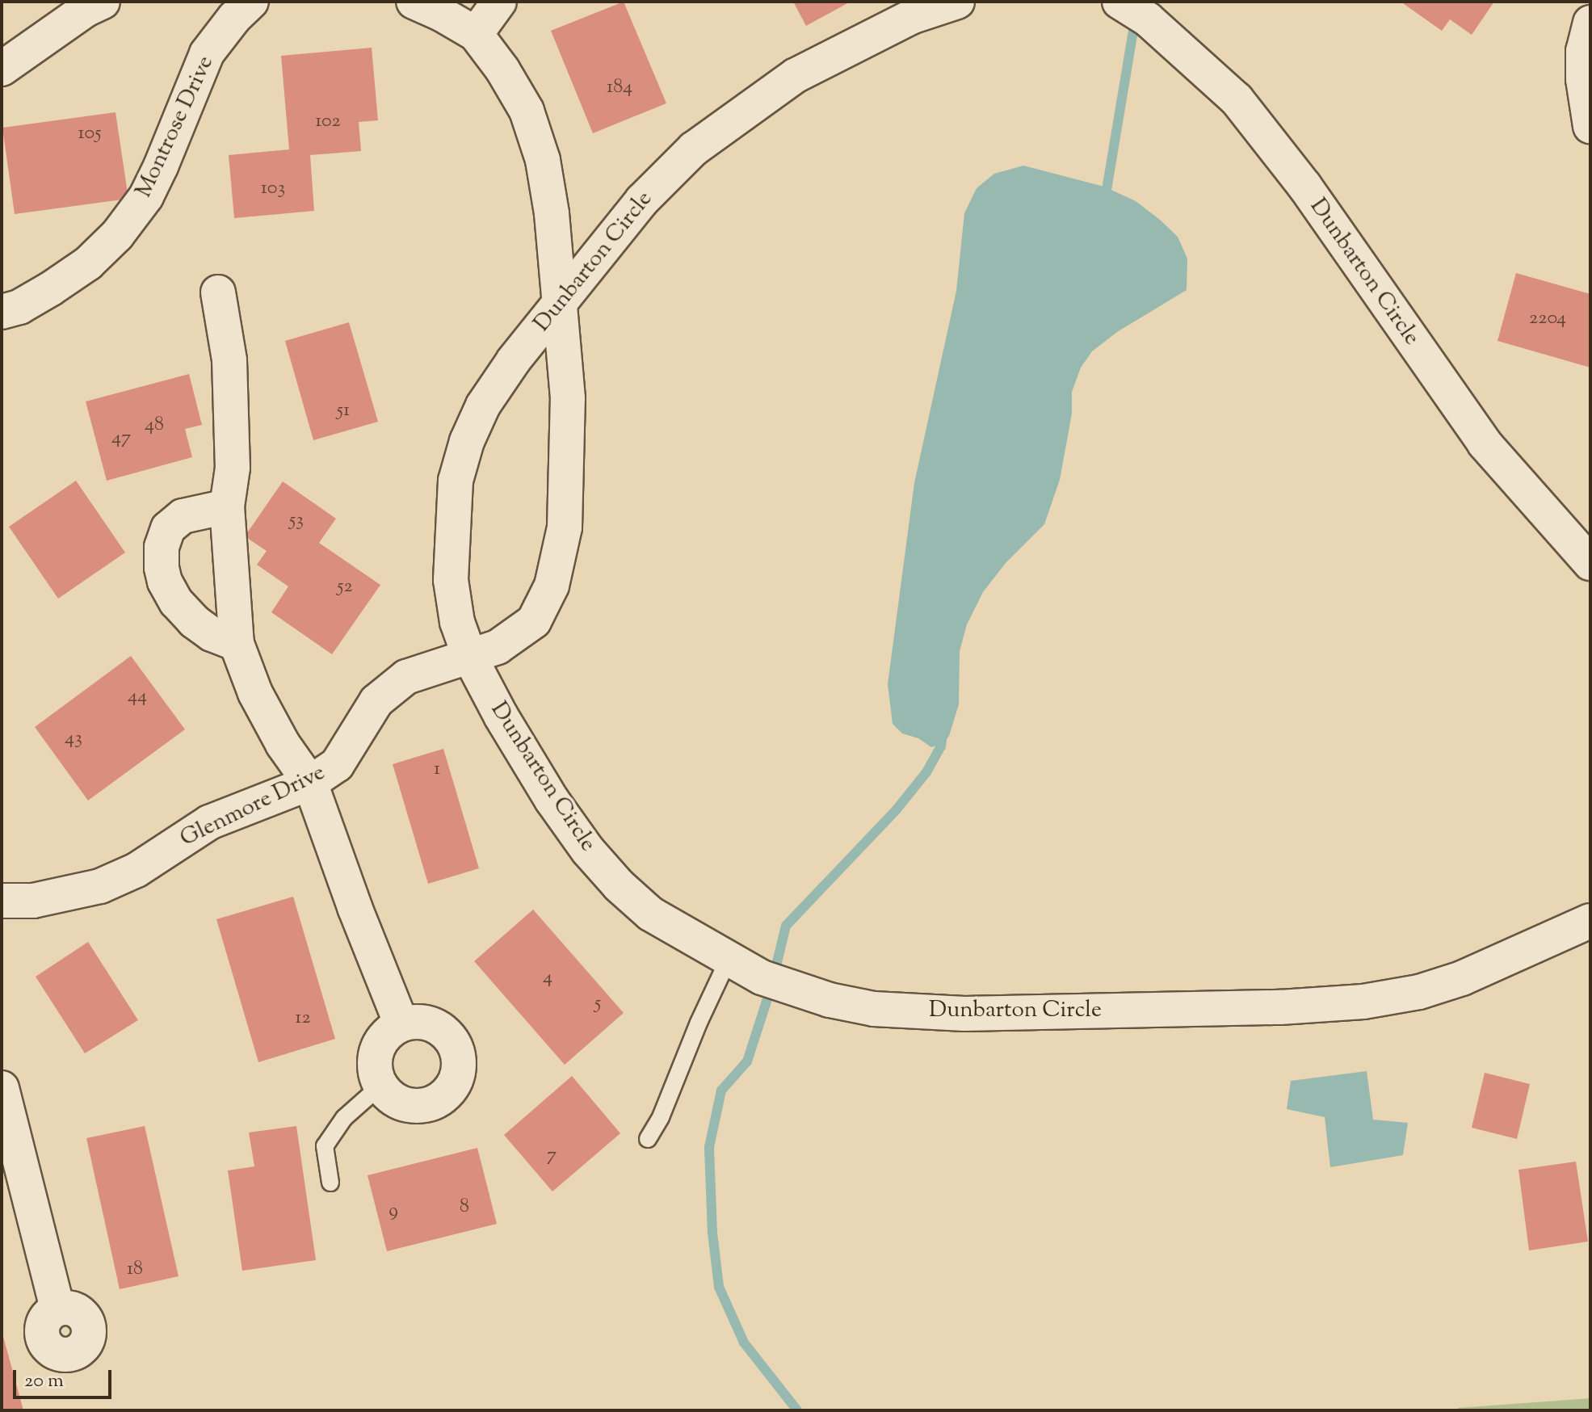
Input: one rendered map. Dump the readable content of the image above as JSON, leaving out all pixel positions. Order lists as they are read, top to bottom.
{
  "streets": {
    "street": ["Montrose Drive", "Dunbarton Circle", "Glenmore Drive"]
  },
  "crossings": [
    ["Dunbarton Circle", "Glenmore Drive"]
  ],
  "house_numbers": [
    "184",
    "102",
    "105",
    "103",
    "2204",
    "51",
    "48",
    "47",
    "53",
    "52",
    "44",
    "43",
    "1",
    "4",
    "5",
    "12",
    "7",
    "8",
    "9",
    "18"
  ],
  "scale_bar": "20 m"
}
